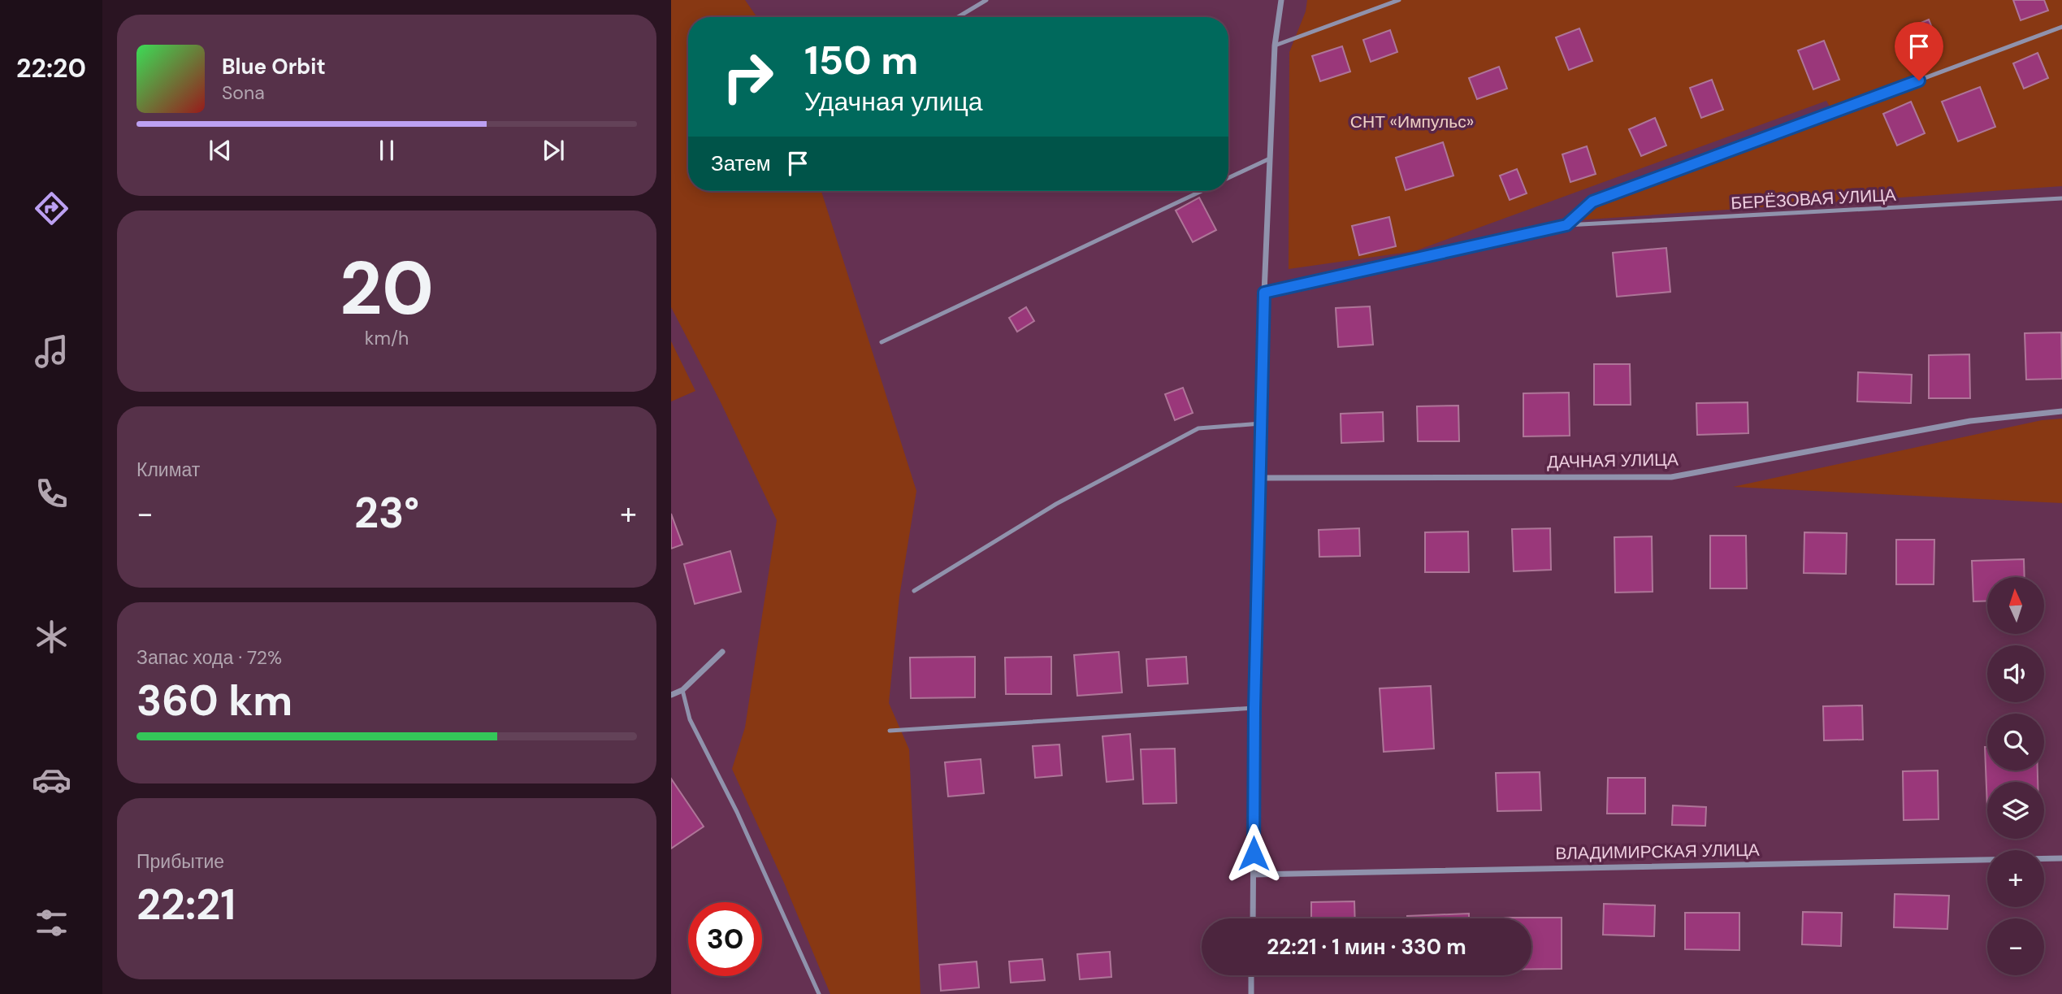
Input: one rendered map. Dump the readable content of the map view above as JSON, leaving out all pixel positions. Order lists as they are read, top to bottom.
{
  "streets": {
    "street": ["ДАЧНАЯ УЛИЦА", "ВЛАДИМИРСКАЯ УЛИЦА"],
    "lane": ["БЕРЁЗОВАЯ УЛИЦА"]
  },
  "parks": ["СНТ «Импульс»"],
  "north": "top",
  "page": {
    "tabs": "22:20",
    "turn": ["150 m", "Удачная улица"],
    "song": ["Blue Orbit", "Sona"],
    "then": "Затем",
    "tile": [
      ["20", "km/h"],
      "Климат",
      ["Запас хода · 72%", "360 km"],
      ["Прибытие", "22:21"]
    ],
    "heat": ["−", "23°", "+"],
    "map_buttons": ["+", "−"],
    "limit": "30",
    "trip": "22:21 · 1 мин · 330 m"
  }
}
